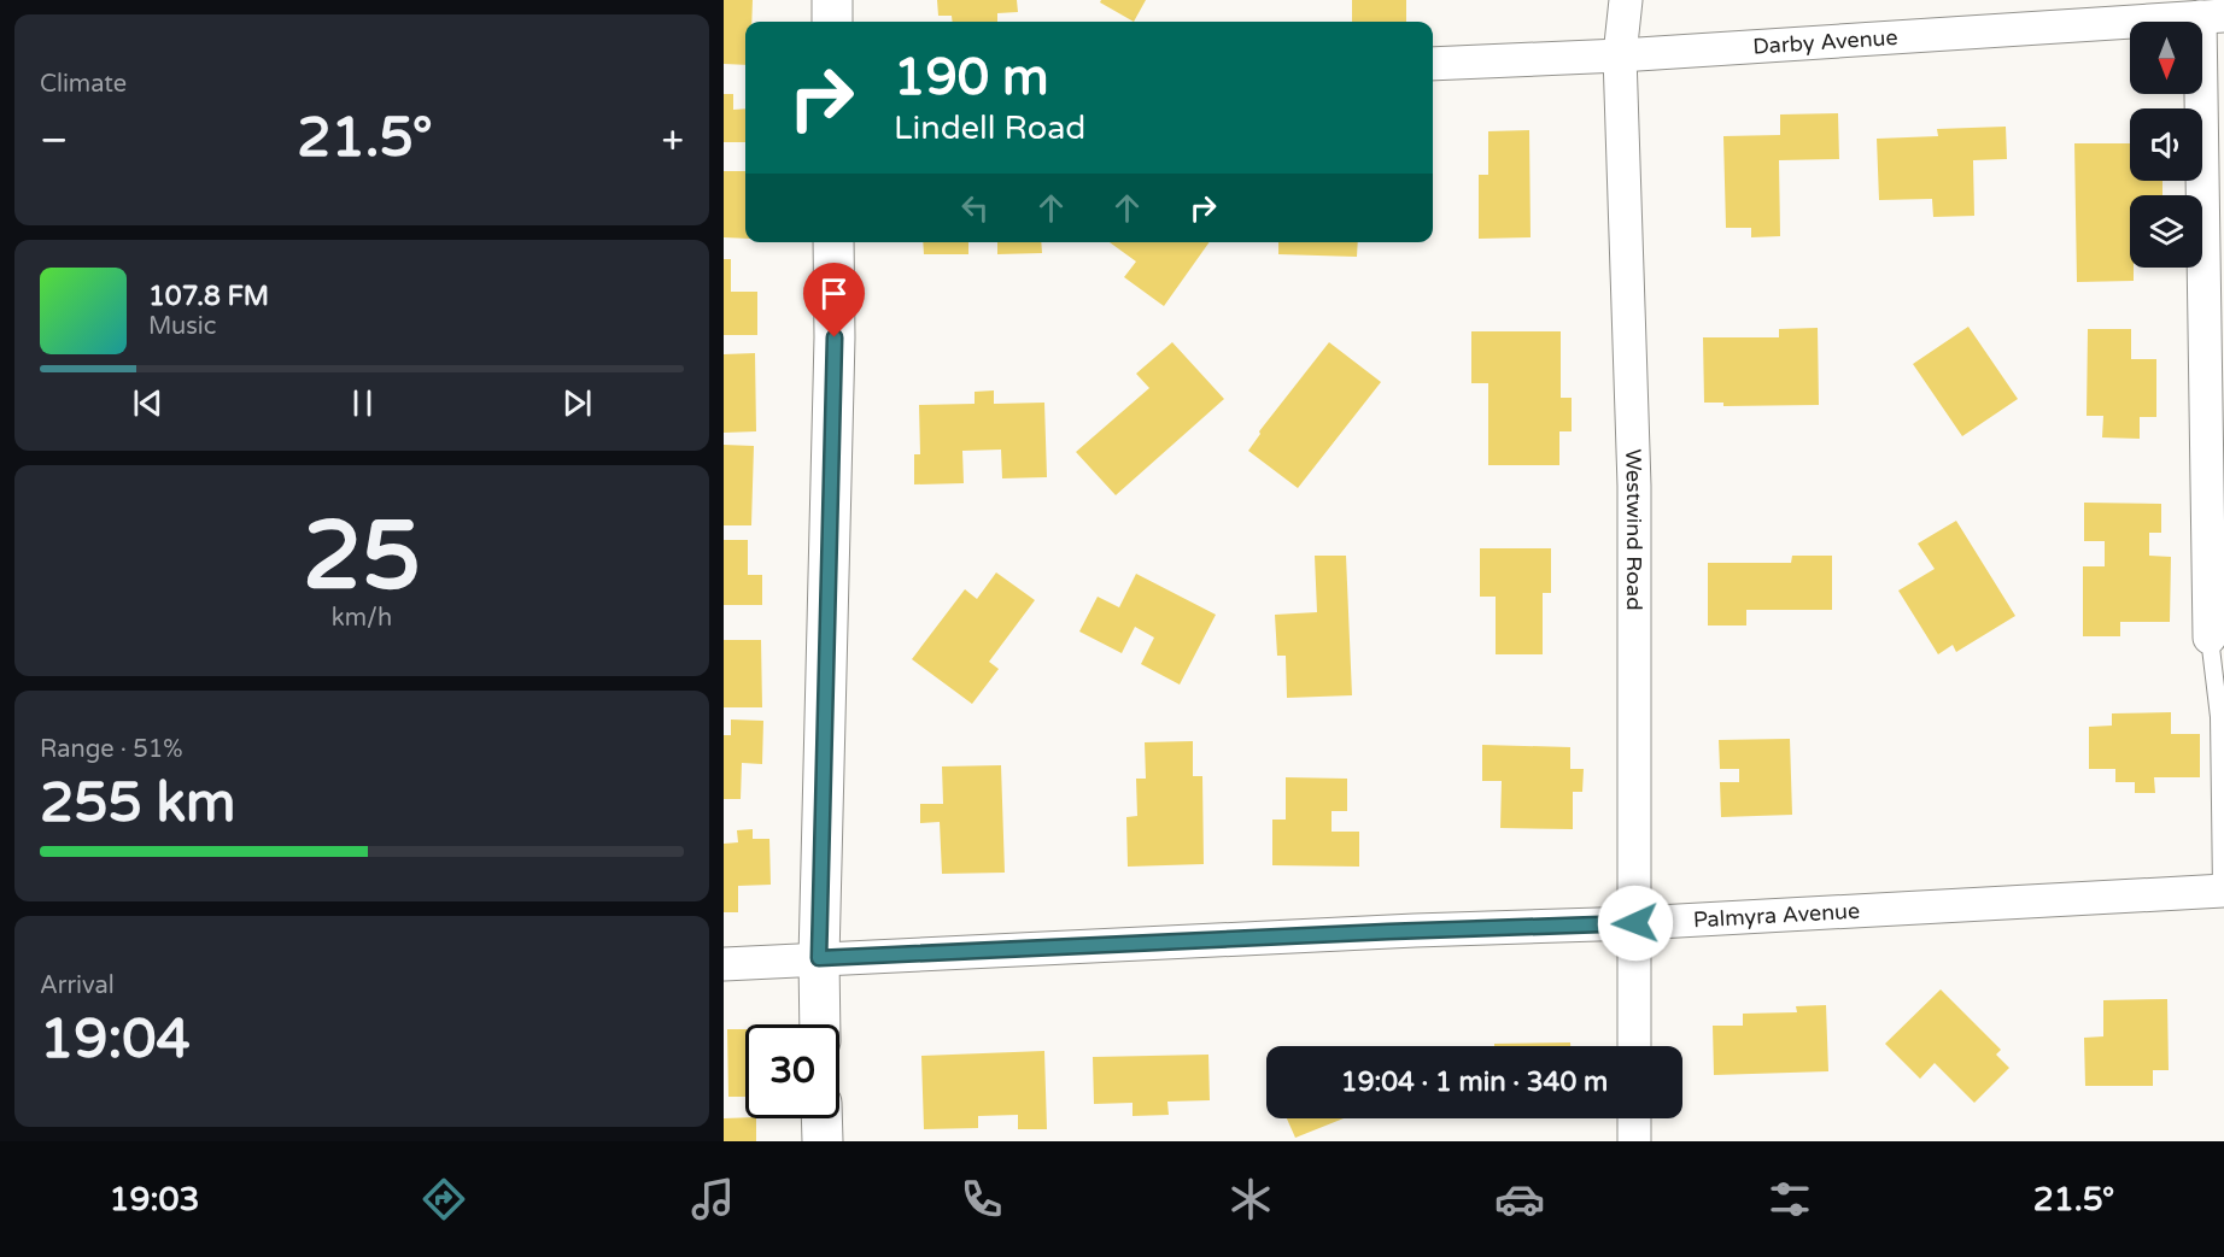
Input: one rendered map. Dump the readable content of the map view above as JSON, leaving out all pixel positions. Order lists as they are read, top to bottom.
{
  "streets": {
    "street": ["Darby Avenue", "Westwind Road", "Palmyra Avenue"]
  },
  "crossings": [
    ["Darby Avenue", "Westwind Road"],
    ["Westwind Road", "Palmyra Avenue"]
  ],
  "north": "bottom",
  "page": {
    "tile": [
      "Climate",
      ["25", "km/h"],
      ["Range · 51%", "255 km"],
      ["Arrival", "19:04"]
    ],
    "turn": ["190 m", "Lindell Road"],
    "heat": ["−", "21.5°", "+"],
    "song": ["107.8 FM", "Music"],
    "limit": "30",
    "trip": "19:04 · 1 min · 340 m",
    "tabs": ["19:03", "21.5°"]
  }
}
